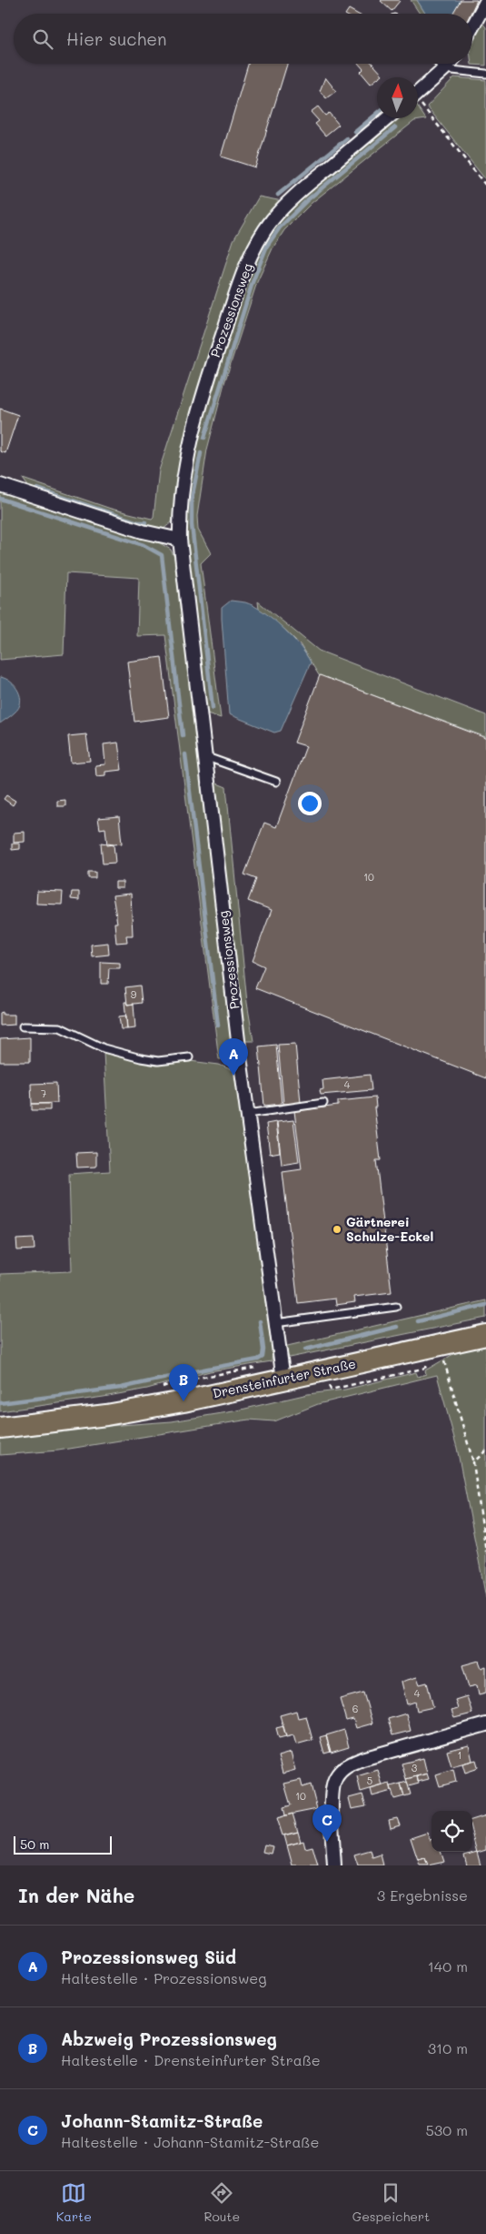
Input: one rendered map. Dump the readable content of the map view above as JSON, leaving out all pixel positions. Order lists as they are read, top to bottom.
{
  "streets": {
    "main road": ["Drensteinfurter Straße"],
    "street": ["Prozessionsweg"]
  },
  "crossings": [
    ["Prozessionsweg", "Drensteinfurter Straße"]
  ],
  "places": ["Gärtnerei Schulze-Eckel"],
  "house_numbers": [
    "10",
    "9",
    "4",
    "7",
    "4",
    "6",
    "1",
    "3",
    "5",
    "10"
  ],
  "scale_bar": "50 m",
  "north": "top",
  "page": {
    "search": "Hier suchen",
    "pins": ["A", "B", "C"],
    "scale": "50 m",
    "heading": ["In der Nähe", "3 Ergebnisse"],
    "list": [
      {
        "mark": "A",
        "name": "Prozessionsweg Süd",
        "note": "Haltestelle · Prozessionsweg",
        "value": "140 m"
      },
      {
        "mark": "B",
        "name": "Abzweig Prozessionsweg",
        "note": "Haltestelle · Drensteinfurter Straße",
        "value": "310 m"
      },
      {
        "mark": "C",
        "name": "Johann-Stamitz-Straße",
        "note": "Haltestelle · Johann-Stamitz-Straße",
        "value": "530 m"
      }
    ],
    "nav": ["Karte", "Route", "Gespeichert"]
  }
}
